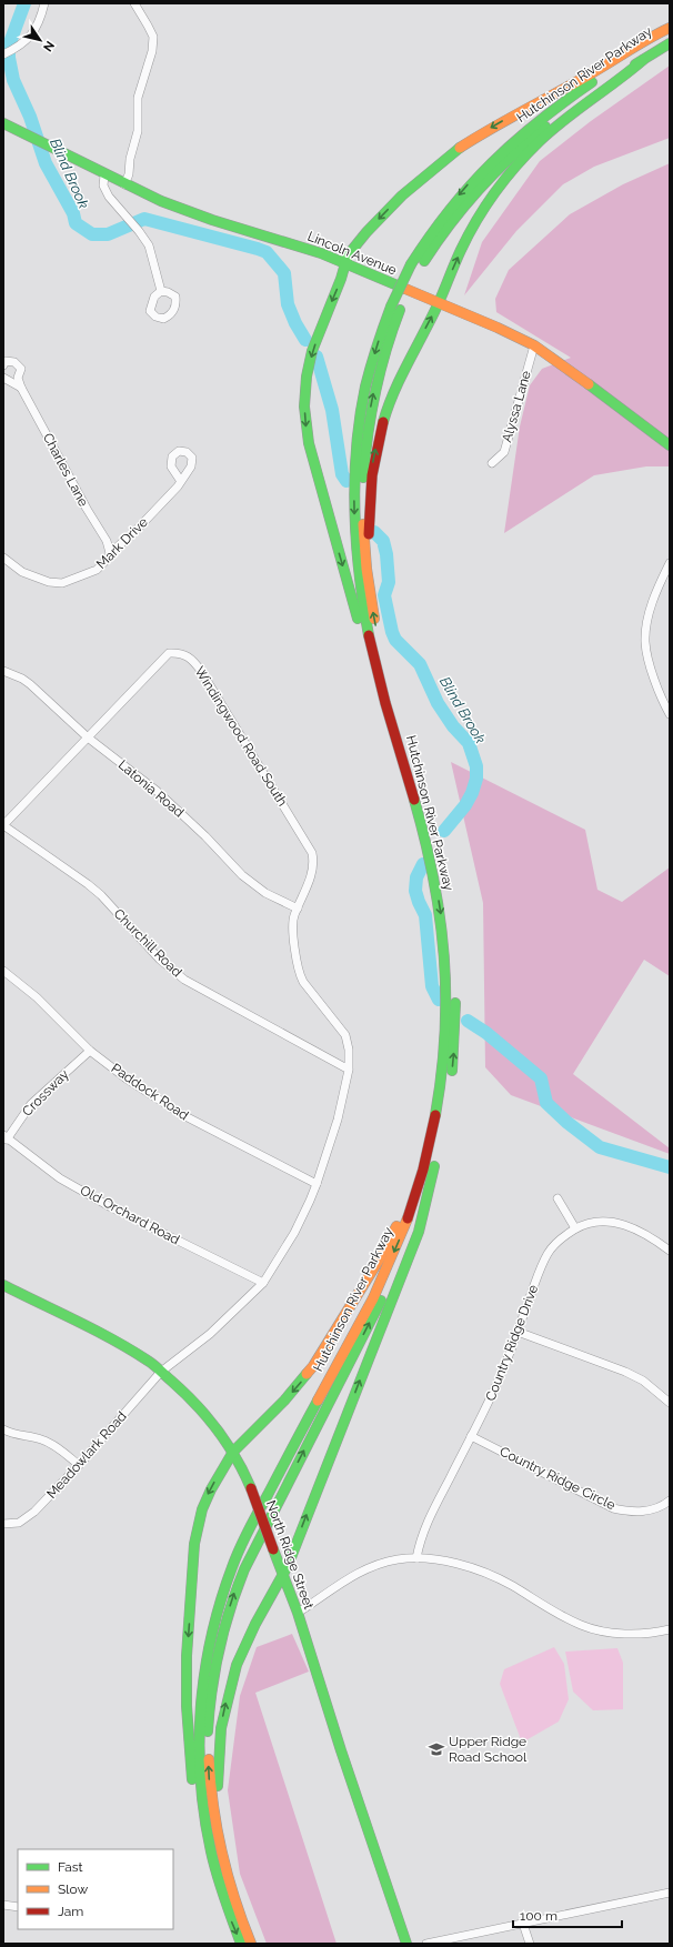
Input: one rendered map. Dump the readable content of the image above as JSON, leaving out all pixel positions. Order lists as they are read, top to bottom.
{
  "streets": {
    "main road": ["Hutchinson River Parkway", "Lincoln Avenue", "North Ridge Street"],
    "street": [
      "Alyssa Lane",
      "Charles Lane",
      "Mark Drive",
      "Windingwood Road South",
      "Latonia Road",
      "Churchill Road",
      "Paddock Road",
      "Crossway",
      "Old Orchard Road",
      "Country Ridge Drive",
      "Meadowlark Road",
      "Country Ridge Circle"
    ]
  },
  "crossings": [
    ["Lincoln Avenue", "Alyssa Lane"],
    ["Charles Lane", "Mark Drive"],
    ["Windingwood Road South", "Latonia Road"],
    ["Windingwood Road South", "Churchill Road"],
    ["Windingwood Road South", "Meadowlark Road"],
    ["Latonia Road", "Meadowlark Road"],
    ["Churchill Road", "Meadowlark Road"],
    ["Paddock Road", "Crossway"],
    ["Paddock Road", "Meadowlark Road"],
    ["Crossway", "Old Orchard Road"],
    ["Old Orchard Road", "Meadowlark Road"],
    ["Country Ridge Drive", "Country Ridge Circle"],
    ["Meadowlark Road", "North Ridge Street"]
  ],
  "water": ["Blind Brook"],
  "places": {
    "school or university": ["Upper Ridge Road School"]
  },
  "legend": ["Fast", "Slow", "Jam"],
  "scale_bar": "100 m",
  "north": "bottom right"
}
